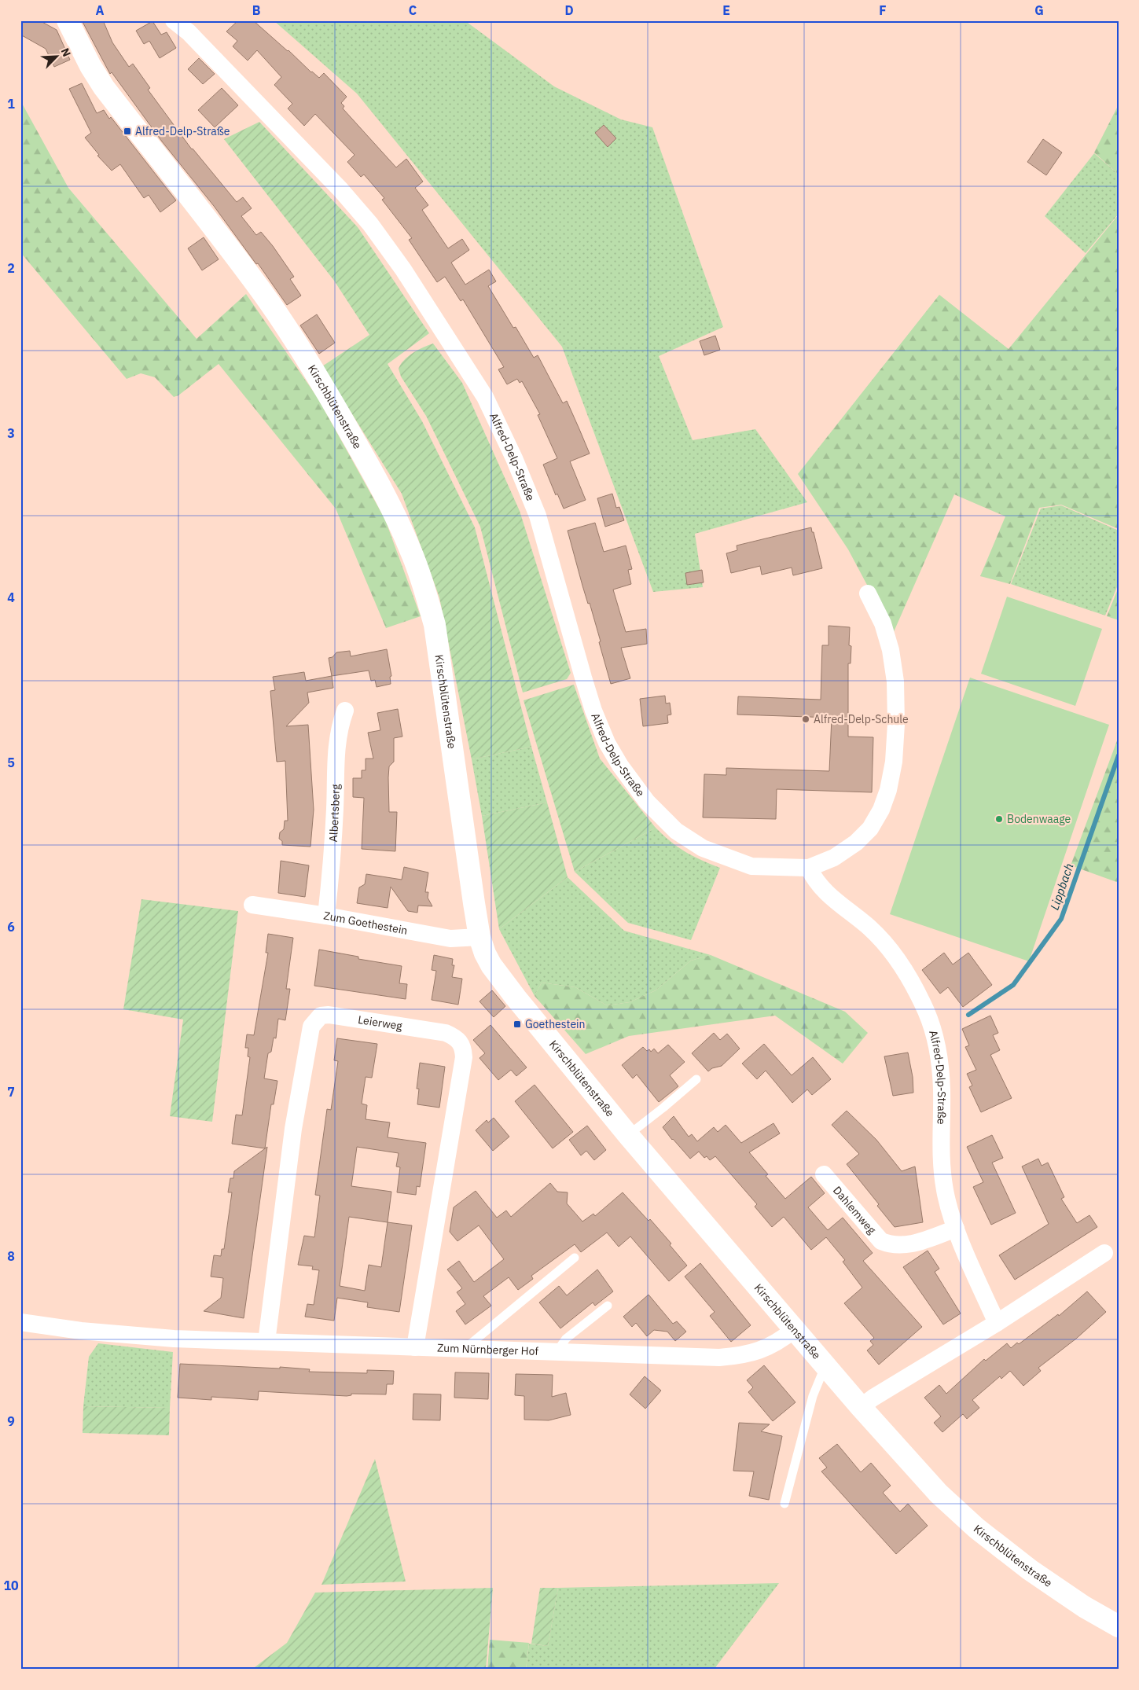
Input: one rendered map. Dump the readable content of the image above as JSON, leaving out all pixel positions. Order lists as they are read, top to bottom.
{
  "streets": {
    "main road": ["Kirschblütenstraße"],
    "street": [
      "Alfred-Delp-Straße",
      "Albertsberg",
      "Zum Goethestein",
      "Leierweg",
      "Dahlemweg",
      "Zum Nürnberger Hof"
    ]
  },
  "crossings": [
    ["Kirschblütenstraße", "Zum Goethestein"],
    ["Kirschblütenstraße", "Zum Nürnberger Hof"],
    ["Alfred-Delp-Straße", "Dahlemweg"],
    ["Albertsberg", "Zum Goethestein"],
    ["Leierweg", "Zum Nürnberger Hof"]
  ],
  "water": ["Lippbach"],
  "places": {
    "transit": ["Alfred-Delp-Straße", "Goethestein"],
    "other": ["Alfred-Delp-Schule", "Bodenwaage"]
  },
  "north": "top right",
  "grid": {
    "columns": [
      "A",
      "B",
      "C",
      "D",
      "E",
      "F",
      "G"
    ],
    "rows": [
      "1",
      "2",
      "3",
      "4",
      "5",
      "6",
      "7",
      "8",
      "9",
      "10"
    ]
  }
}
